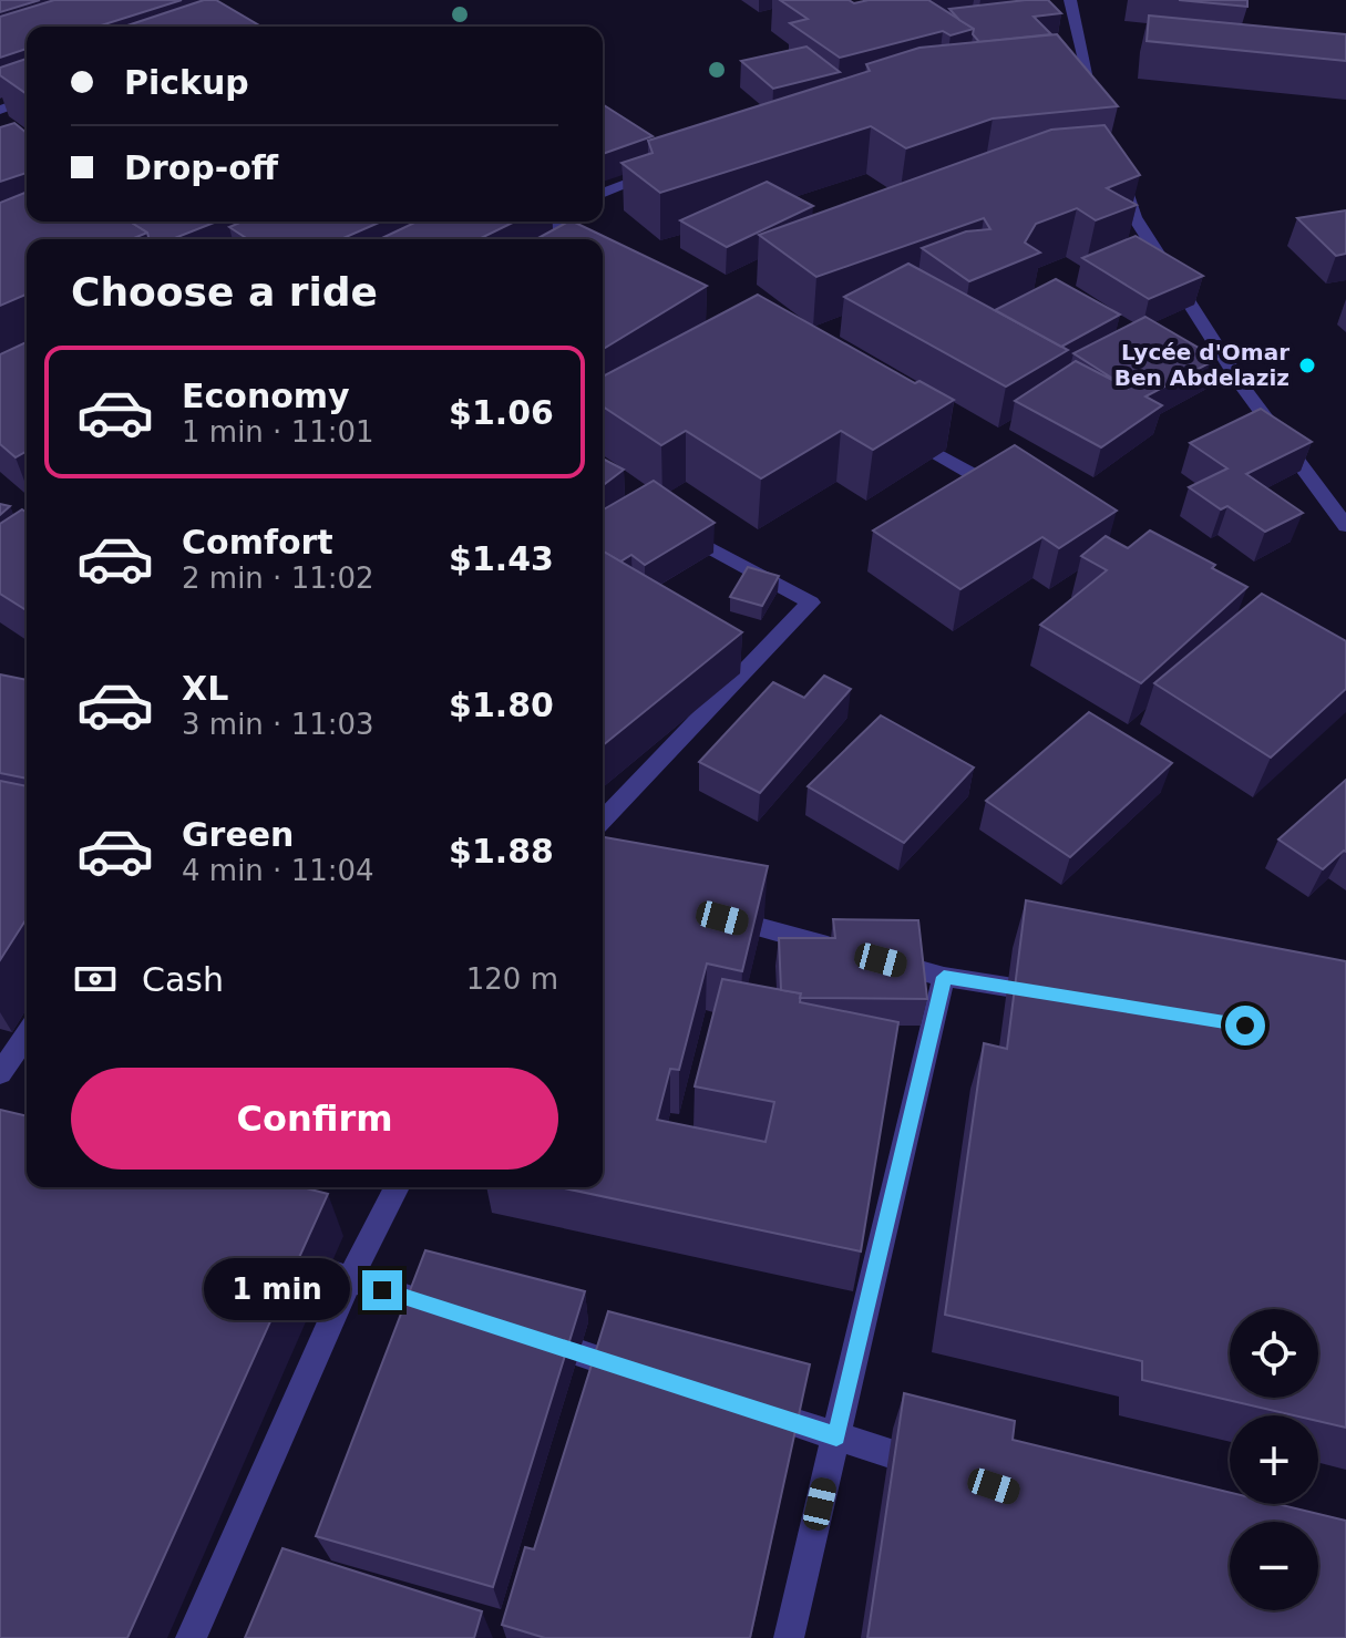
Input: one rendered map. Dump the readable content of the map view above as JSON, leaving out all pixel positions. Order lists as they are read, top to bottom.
{
  "places": ["Lycée d'Omar Ben Abdelaziz"],
  "page": {
    "banner": ["Pickup", "Drop-off"],
    "heading": "Choose a ride",
    "list": [
      {
        "name": "Economy",
        "note": "1 min · 11:01",
        "value": "$1.06"
      },
      {
        "name": "Comfort",
        "note": "2 min · 11:02",
        "value": "$1.43"
      },
      {
        "name": "XL",
        "note": "3 min · 11:03",
        "value": "$1.80"
      },
      {
        "name": "Green",
        "note": "4 min · 11:04",
        "value": "$1.88"
      }
    ],
    "pay": ["Cash", "120 m"],
    "buttons": "Confirm",
    "bubble": "1 min",
    "map_buttons": ["+", "−"]
  }
}
